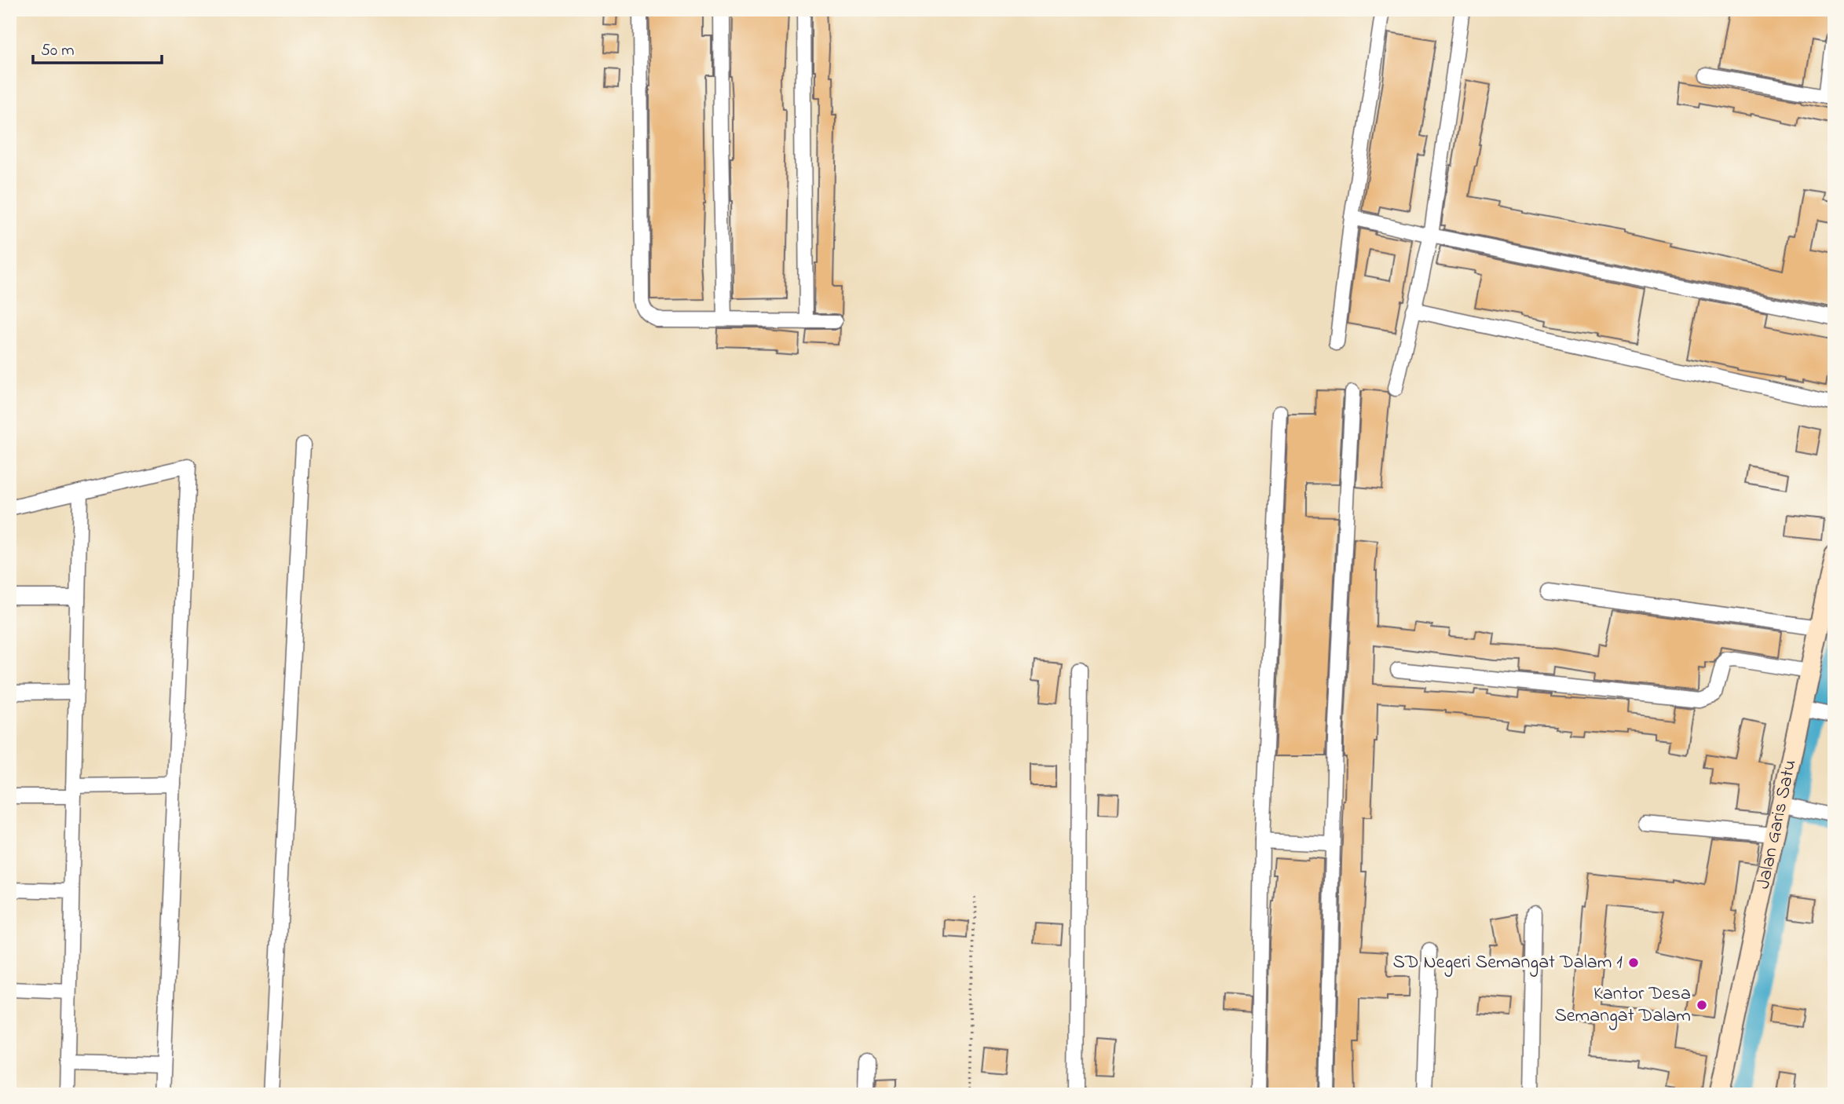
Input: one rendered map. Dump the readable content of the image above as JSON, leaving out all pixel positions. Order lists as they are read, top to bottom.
{
  "streets": {
    "street": ["Jalan Garis Satu"]
  },
  "places": ["SD Negeri Semangat Dalam 1", "Kantor Desa Semangat Dalam"],
  "scale_bar": "50 m"
}
